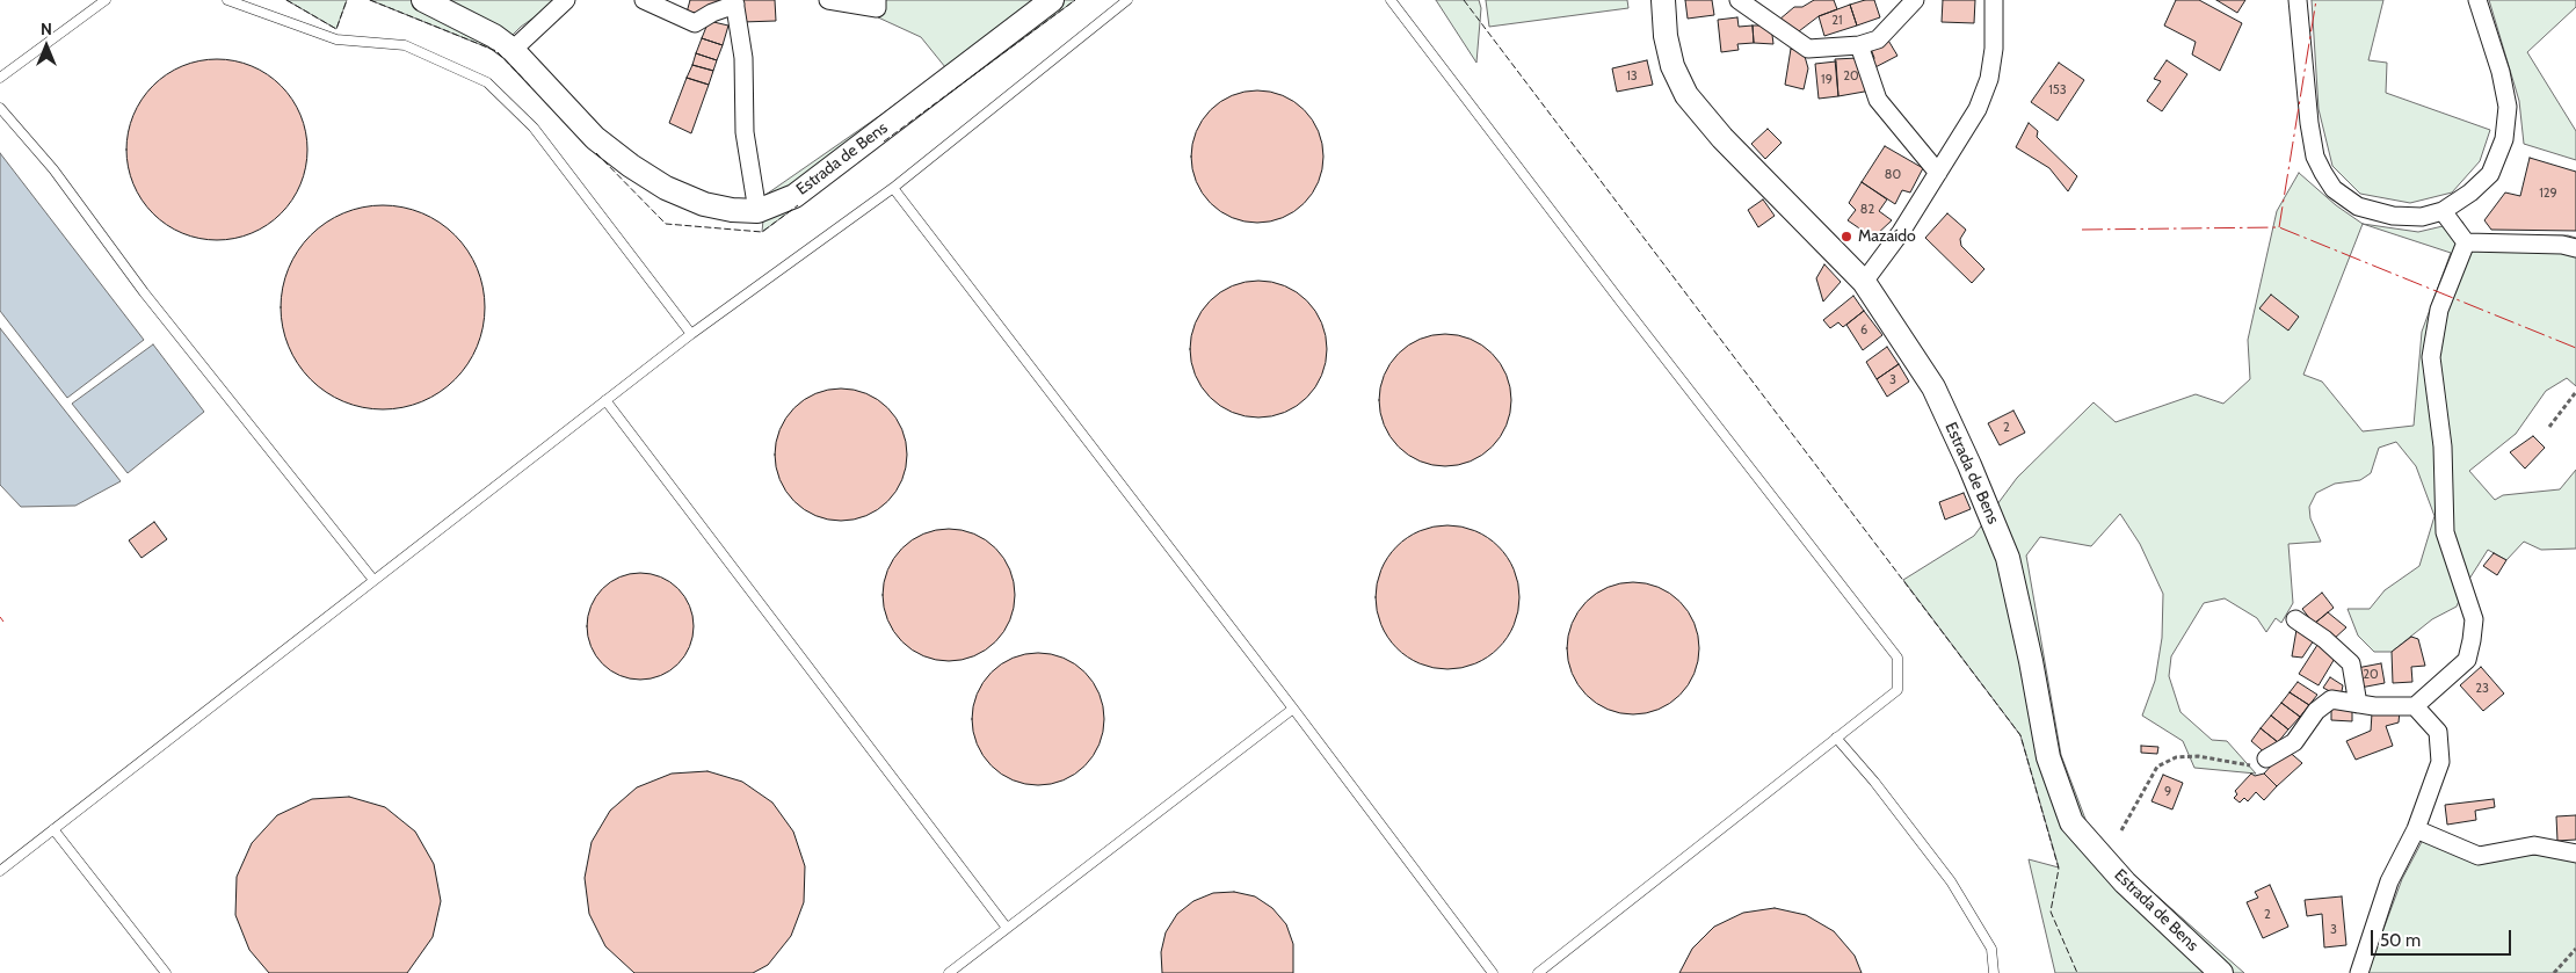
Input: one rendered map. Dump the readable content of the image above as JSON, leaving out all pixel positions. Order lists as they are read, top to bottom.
{
  "streets": {
    "street": ["Estrada de Bens"]
  },
  "places": ["Mazaído"],
  "house_numbers": [
    "21",
    "13",
    "20",
    "19",
    "153",
    "80",
    "129",
    "82",
    "6",
    "3",
    "2",
    "20",
    "23",
    "9",
    "2",
    "3"
  ],
  "scale_bar": "50 m",
  "north": "top"
}
